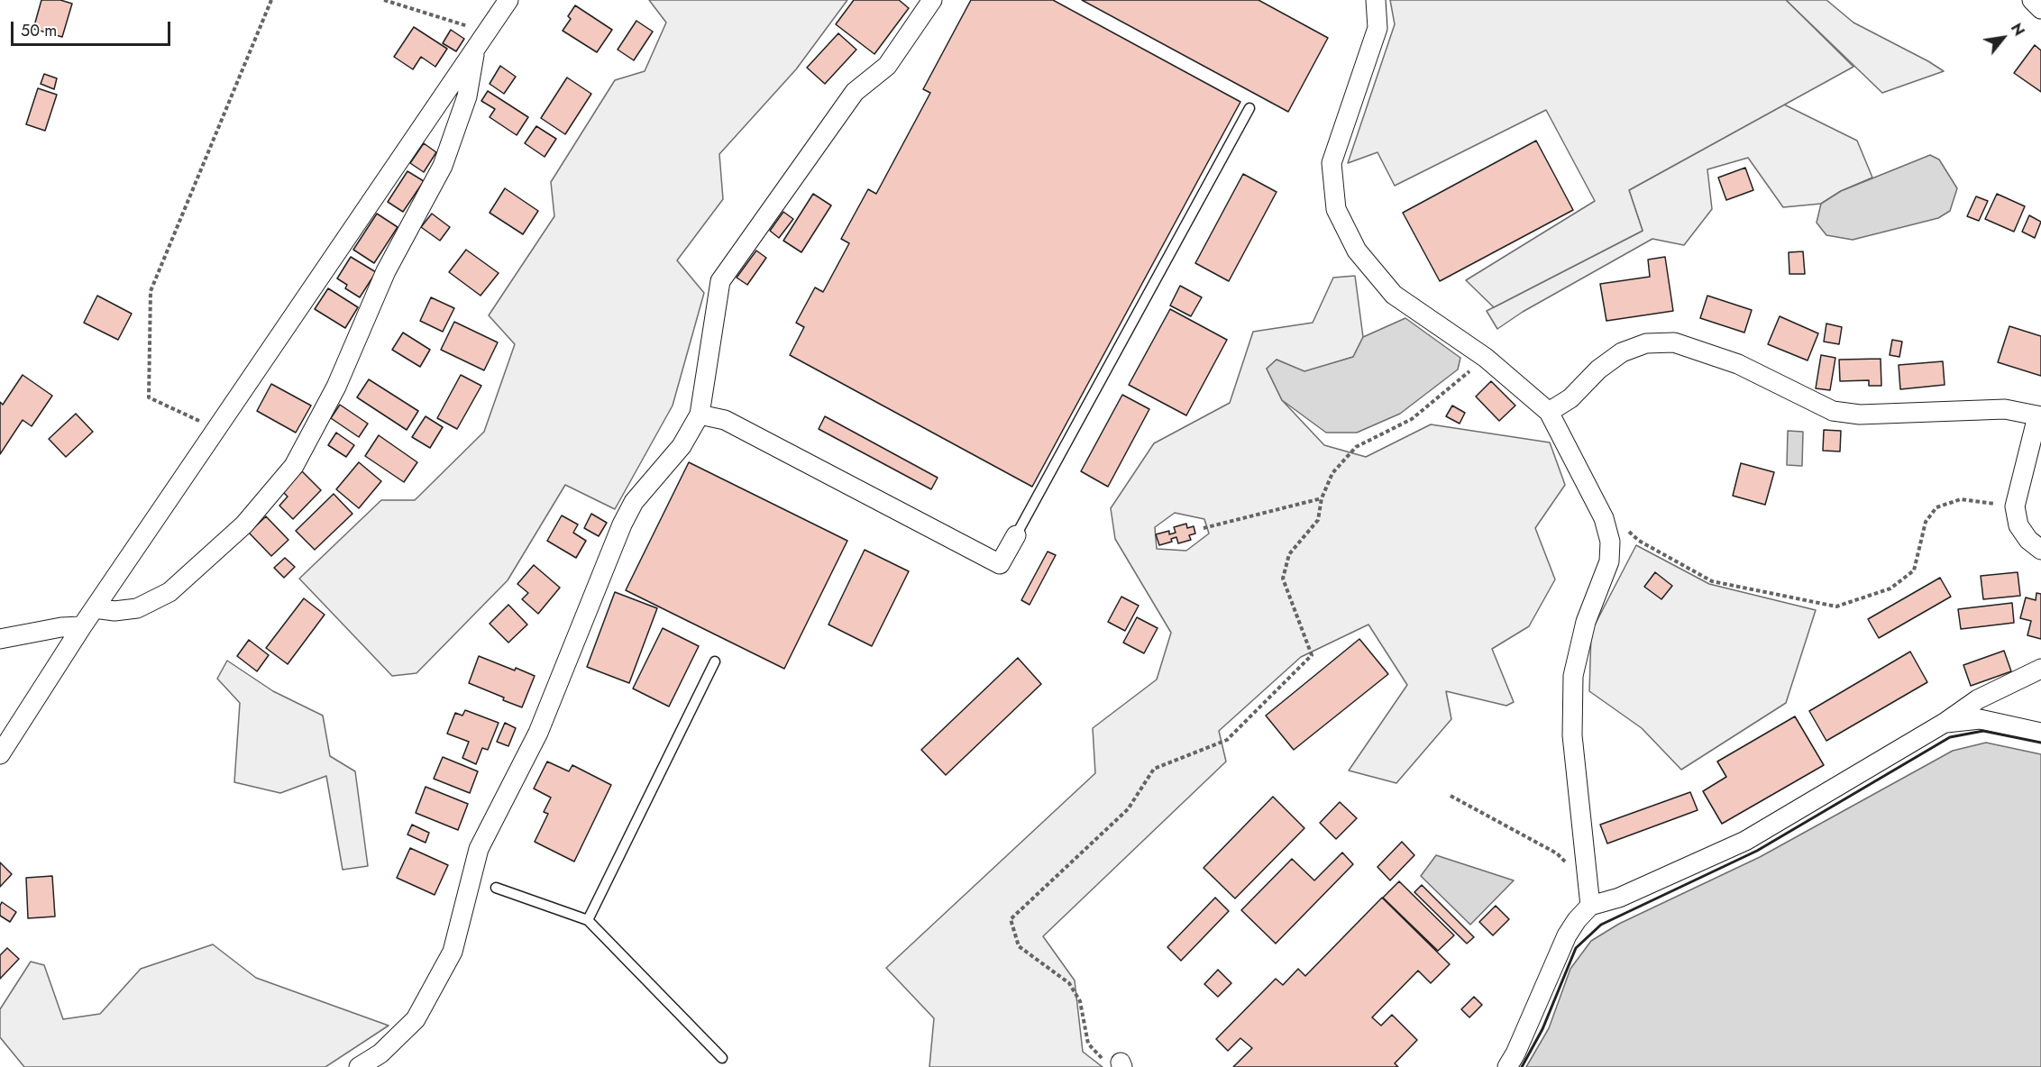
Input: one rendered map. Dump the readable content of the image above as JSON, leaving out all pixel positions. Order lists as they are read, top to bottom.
{
  "scale_bar": "50 m",
  "north": "top right"
}
